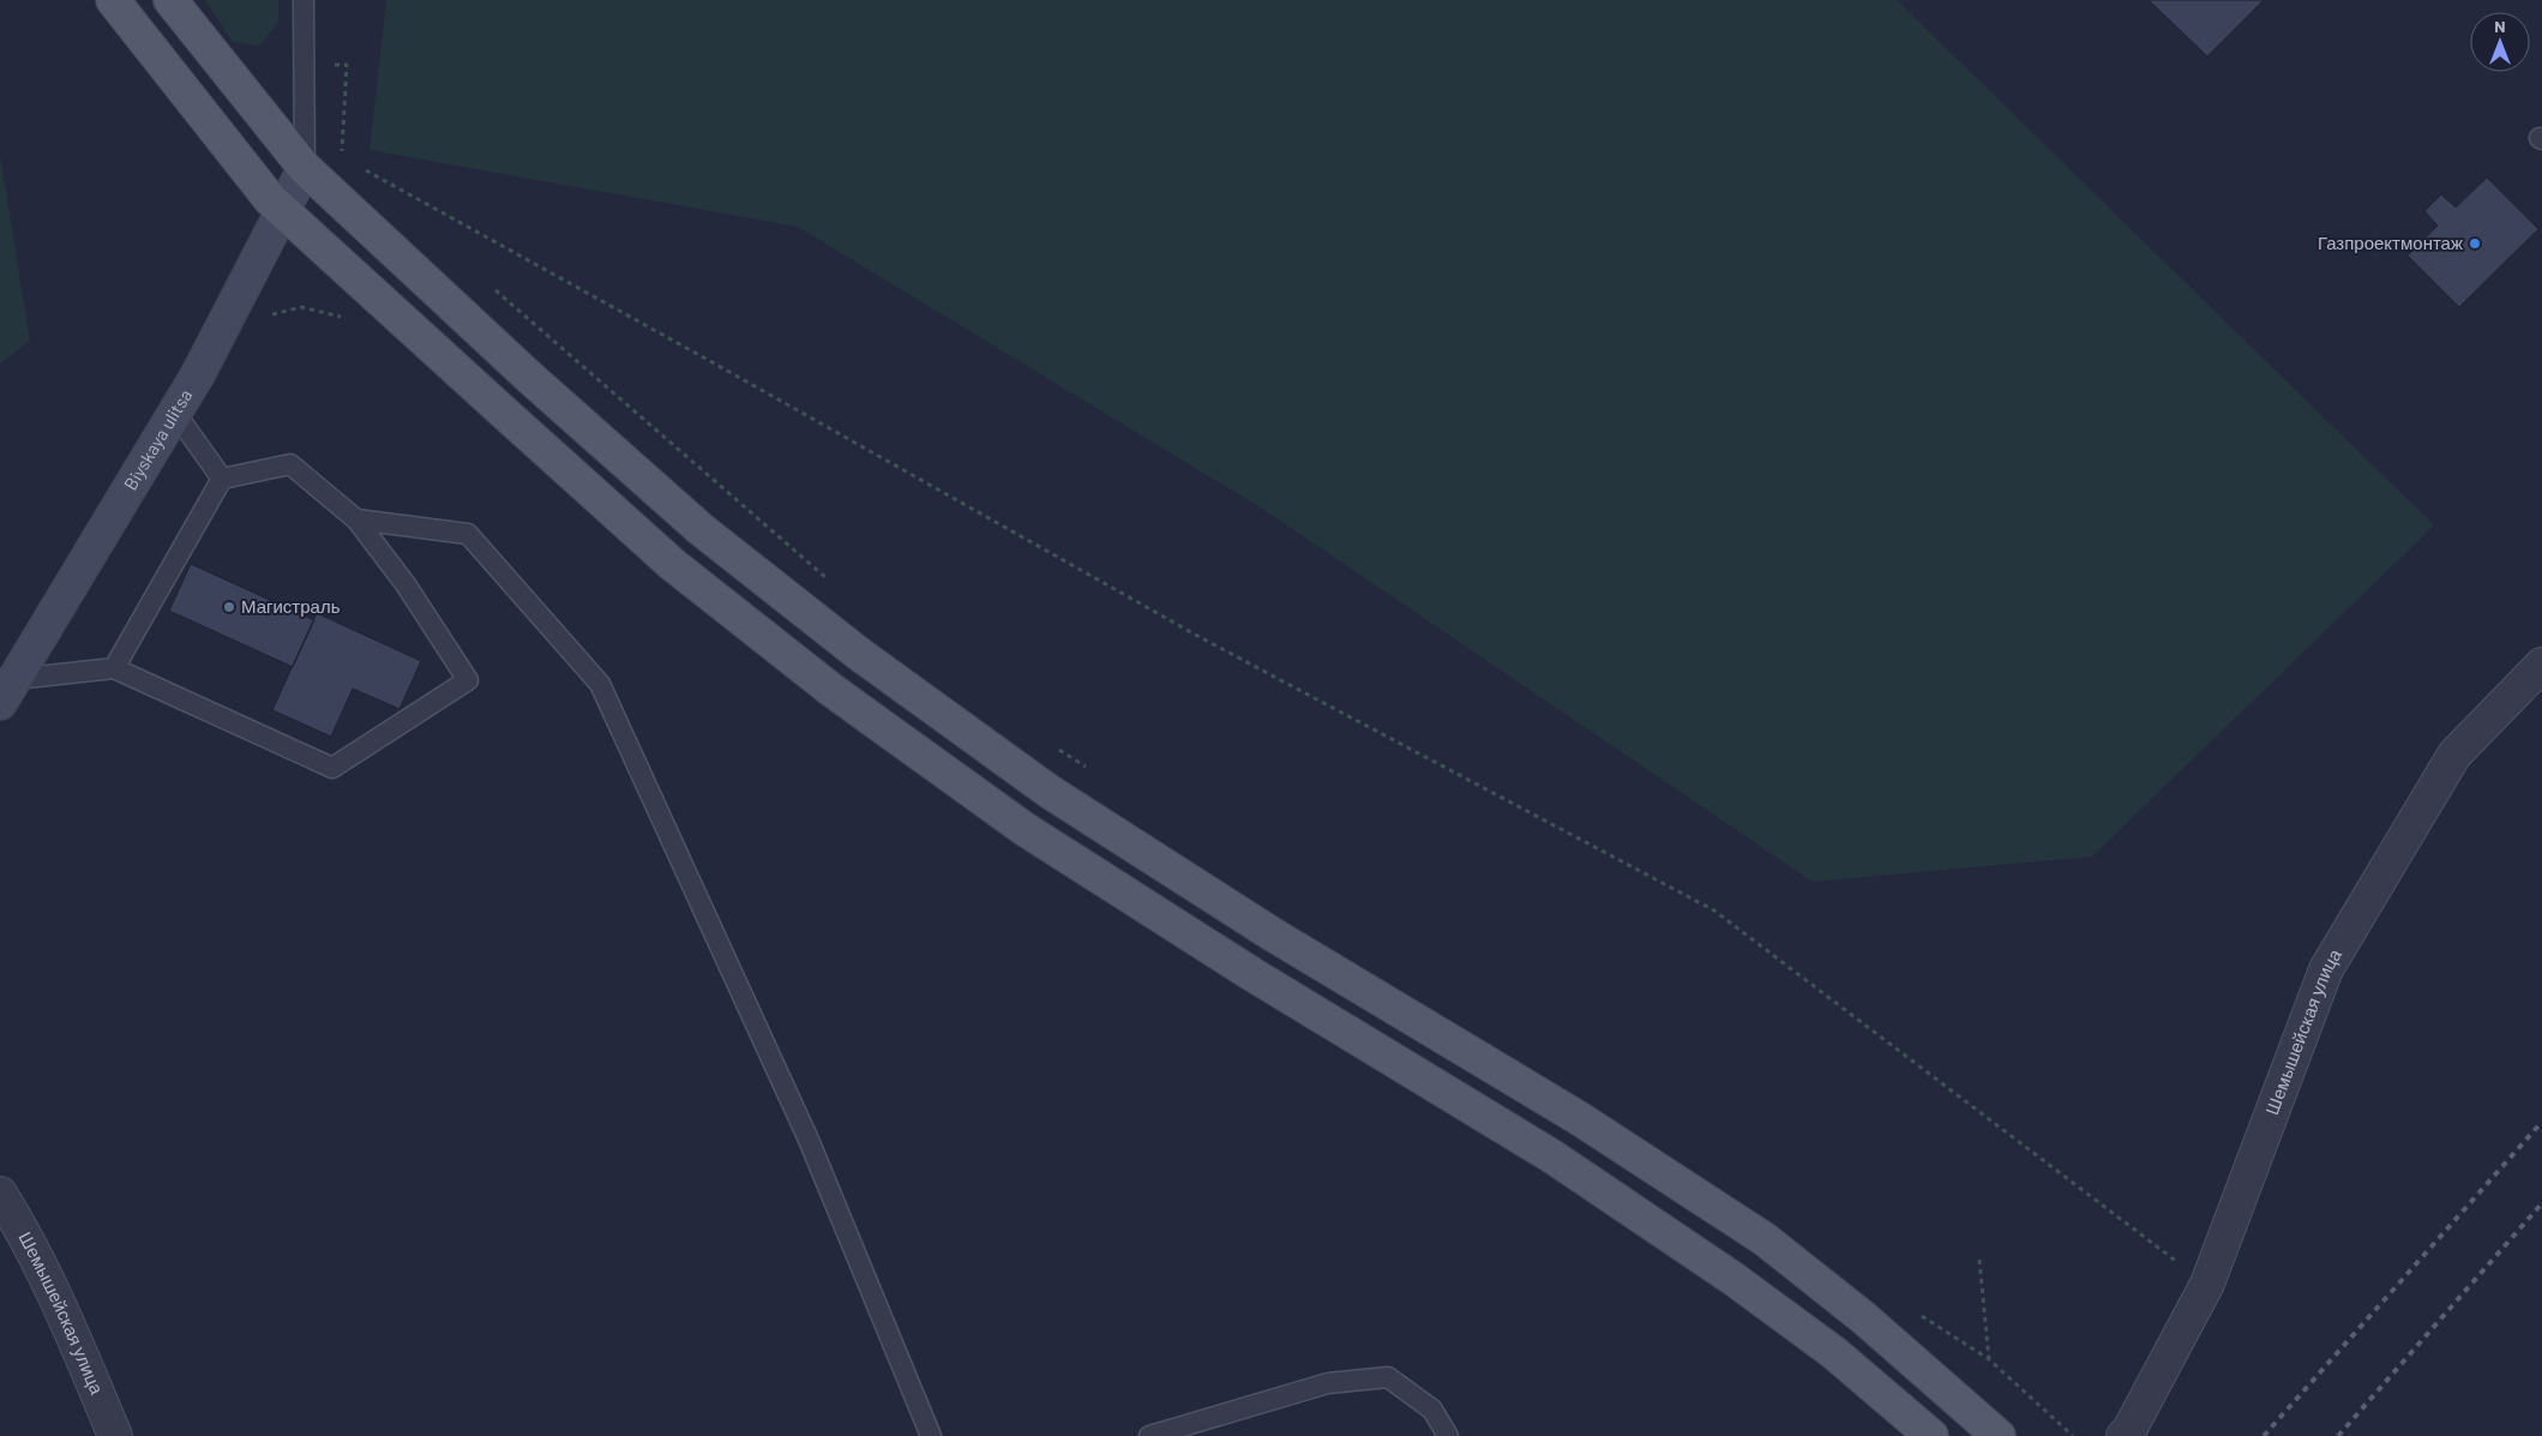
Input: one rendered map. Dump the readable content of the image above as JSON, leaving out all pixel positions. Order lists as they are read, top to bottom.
{
  "streets": {
    "street": ["Biyskaya ulitsa", "Шемышейская улица"]
  },
  "places": ["Газпроектмонтаж", "Магистраль"],
  "north": "top"
}
